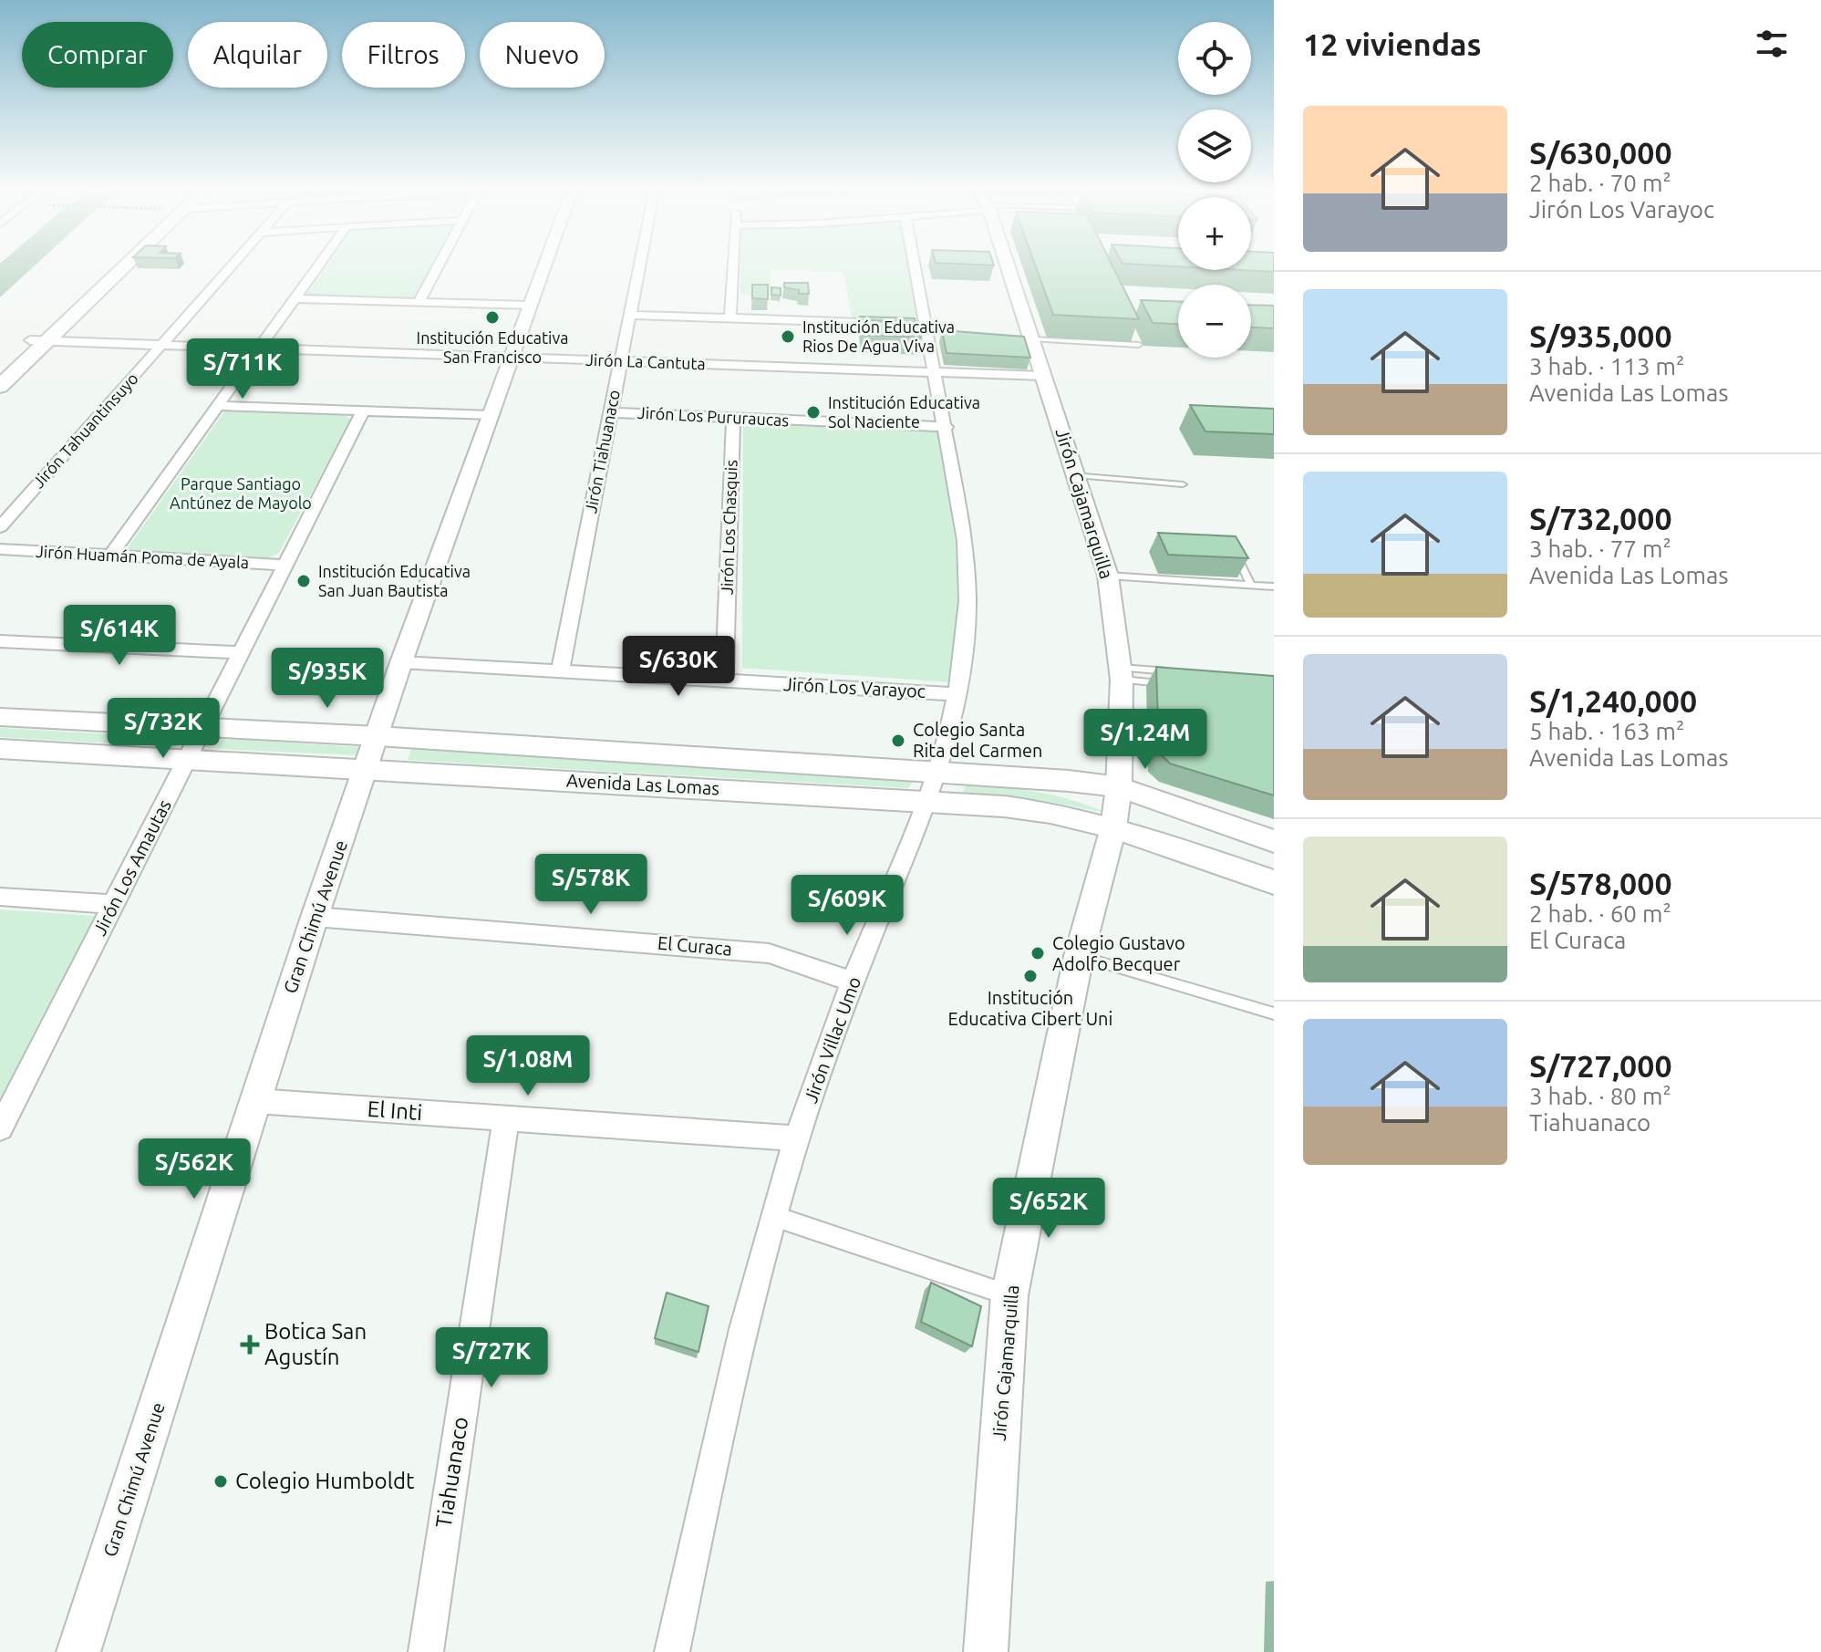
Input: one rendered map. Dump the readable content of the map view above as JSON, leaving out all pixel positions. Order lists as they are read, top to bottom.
{
  "streets": {
    "main road": ["Avenida Las Lomas"],
    "street": [
      "Jirón La Cantuta",
      "Jirón Los Pururaucas",
      "Jirón Tahuantinsuyo",
      "Jirón Tiahuanaco",
      "Jirón Cajamarquilla",
      "Jirón Los Chasquis",
      "Jirón Huamán Poma de Ayala",
      "Jirón Los Varayoc",
      "Jirón Los Amautas",
      "Gran Chimú Avenue",
      "El Curaca",
      "Jirón Villac Umo",
      "El Inti",
      "Tiahuanaco"
    ]
  },
  "crossings": [
    ["Jirón La Cantuta", "Jirón Tahuantinsuyo"],
    ["Jirón La Cantuta", "Jirón Tiahuanaco"],
    ["Jirón La Cantuta", "Jirón Cajamarquilla"],
    ["Jirón La Cantuta", "Gran Chimú Avenue"],
    ["Jirón La Cantuta", "Jirón Villac Umo"],
    ["Jirón Los Pururaucas", "Jirón Tiahuanaco"],
    ["Jirón Los Pururaucas", "Jirón Los Chasquis"],
    ["Jirón Los Pururaucas", "Jirón Villac Umo"],
    ["Jirón Tiahuanaco", "Jirón Los Varayoc"],
    ["Jirón Cajamarquilla", "Avenida Las Lomas"],
    ["Jirón Los Chasquis", "Jirón Los Varayoc"],
    ["Jirón Huamán Poma de Ayala", "Jirón Los Amautas"],
    ["Jirón Los Varayoc", "Gran Chimú Avenue"],
    ["Jirón Los Varayoc", "Jirón Villac Umo"],
    ["Avenida Las Lomas", "Jirón Los Amautas"],
    ["Avenida Las Lomas", "Gran Chimú Avenue"],
    ["Avenida Las Lomas", "Jirón Villac Umo"],
    ["Gran Chimú Avenue", "El Curaca"],
    ["Gran Chimú Avenue", "El Inti"],
    ["El Curaca", "Jirón Villac Umo"],
    ["Jirón Villac Umo", "El Inti"],
    ["El Inti", "Tiahuanaco"]
  ],
  "parks": ["Parque Santiago Antúnez de Mayolo"],
  "places": {
    "other": [
      "Institución Educativa San Francisco",
      "Institución Educativa Rios De Agua Viva",
      "Institución Educativa Sol Naciente",
      "Institución Educativa San Juan Bautista",
      "Colegio Santa Rita del Carmen",
      "Colegio Gustavo Adolfo Becquer",
      "Institución Educativa Cibert Uni",
      "Colegio Humboldt"
    ],
    "health": ["Botica San Agustín"]
  },
  "page": {
    "heading": "12 viviendas",
    "map_buttons": ["+", "−"],
    "chip": [
      "Comprar",
      "Alquilar",
      "Filtros",
      "Nuevo"
    ],
    "list": [
      {
        "name": "S/630,000",
        "note": "2 hab. · 70 m² · Jirón Los Varayoc"
      },
      {
        "name": "S/935,000",
        "note": "3 hab. · 113 m² · Avenida Las Lomas"
      },
      {
        "name": "S/732,000",
        "note": "3 hab. · 77 m² · Avenida Las Lomas"
      },
      {
        "name": "S/1,240,000",
        "note": "5 hab. · 163 m² · Avenida Las Lomas"
      },
      {
        "name": "S/578,000",
        "note": "2 hab. · 60 m² · El Curaca"
      },
      {
        "name": "S/727,000",
        "note": "3 hab. · 80 m² · Tiahuanaco"
      }
    ],
    "price": [
      "S/711K",
      "S/614K",
      "S/630K",
      "S/935K",
      "S/732K",
      "S/1.24M",
      "S/578K",
      "S/609K",
      "S/1.08M",
      "S/562K",
      "S/652K",
      "S/727K"
    ]
  }
}
